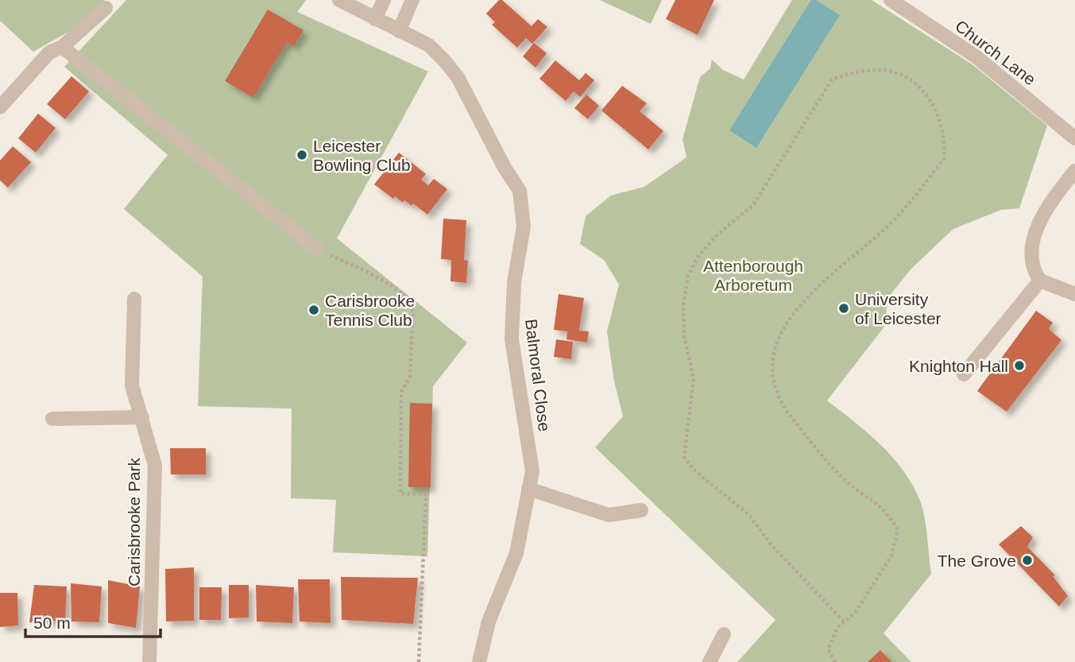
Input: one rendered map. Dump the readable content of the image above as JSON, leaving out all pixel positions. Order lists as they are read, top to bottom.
{
  "streets": {
    "street": ["Church Lane", "Balmoral Close", "Carisbrooke Park"]
  },
  "parks": ["Attenborough Arboretum"],
  "places": [
    "Leicester Bowling Club",
    "University of Leicester",
    "Carisbrooke Tennis Club",
    "Knighton Hall",
    "The Grove"
  ],
  "scale_bar": "50 m"
}
